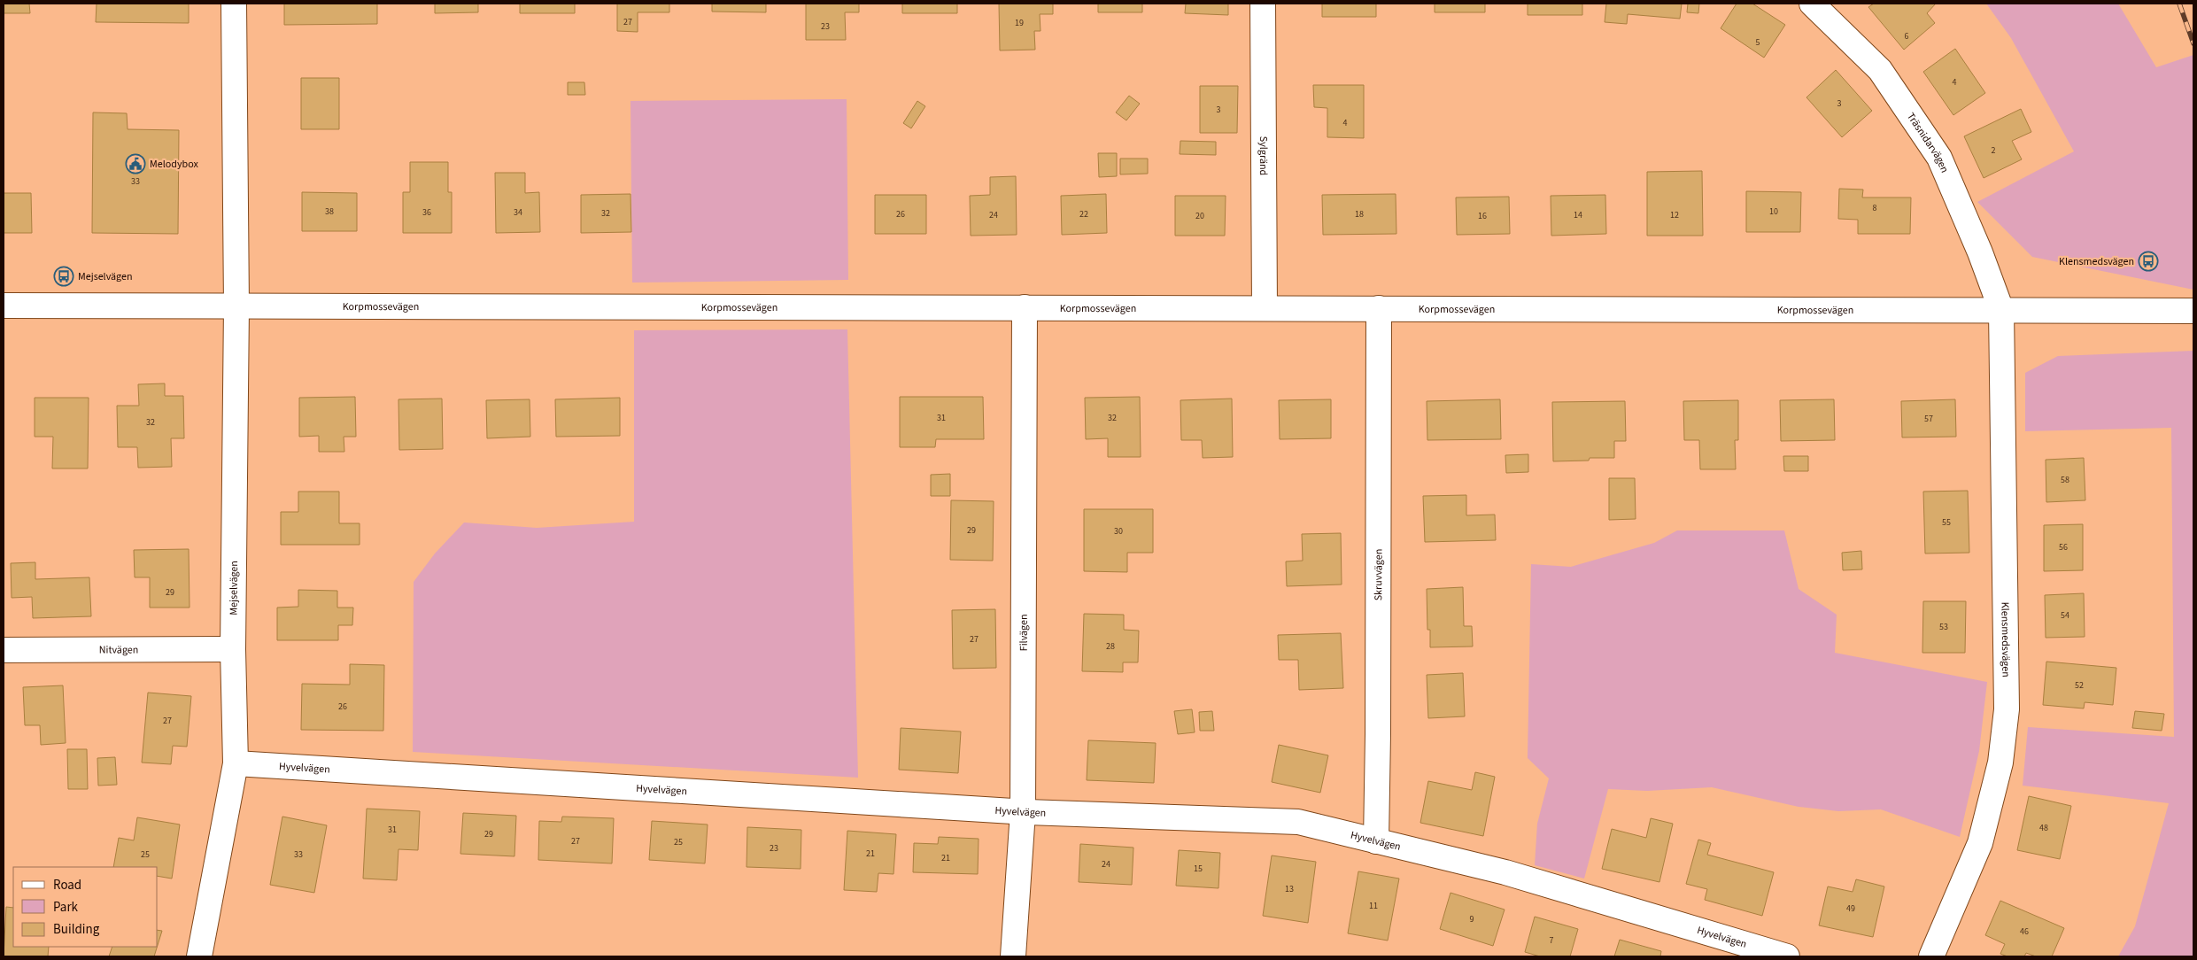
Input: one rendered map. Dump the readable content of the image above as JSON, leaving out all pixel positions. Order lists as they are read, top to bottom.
{
  "streets": {
    "street": [
      "Träsnidarvägen",
      "Sylgränd",
      "Korpmossevägen",
      "Skruvvägen",
      "Mejselvägen",
      "Filvägen",
      "Klensmedsvägen",
      "Nitvägen",
      "Hyvelvägen"
    ]
  },
  "crossings": [
    ["Träsnidarvägen", "Korpmossevägen"],
    ["Träsnidarvägen", "Klensmedsvägen"],
    ["Sylgränd", "Korpmossevägen"],
    ["Korpmossevägen", "Skruvvägen"],
    ["Korpmossevägen", "Mejselvägen"],
    ["Korpmossevägen", "Filvägen"],
    ["Korpmossevägen", "Klensmedsvägen"],
    ["Skruvvägen", "Hyvelvägen"],
    ["Mejselvägen", "Nitvägen"],
    ["Mejselvägen", "Hyvelvägen"],
    ["Filvägen", "Hyvelvägen"]
  ],
  "places": {
    "public building": ["Melodybox"],
    "bus stop": ["Klensmedsvägen", "Mejselvägen"]
  },
  "house_numbers": [
    "27",
    "19",
    "23",
    "6",
    "5",
    "4",
    "3",
    "3",
    "4",
    "2",
    "33",
    "8",
    "38",
    "10",
    "36",
    "34",
    "32",
    "26",
    "22",
    "18",
    "24",
    "14",
    "12",
    "20",
    "16",
    "31",
    "32",
    "57",
    "32",
    "58",
    "55",
    "29",
    "30",
    "56",
    "29",
    "54",
    "53",
    "27",
    "28",
    "52",
    "26",
    "27",
    "48",
    "31",
    "29",
    "27",
    "25",
    "23",
    "21",
    "25",
    "33",
    "21",
    "24",
    "15",
    "13",
    "11",
    "49",
    "9",
    "46",
    "7"
  ],
  "legend": ["Road", "Park", "Building"]
}
